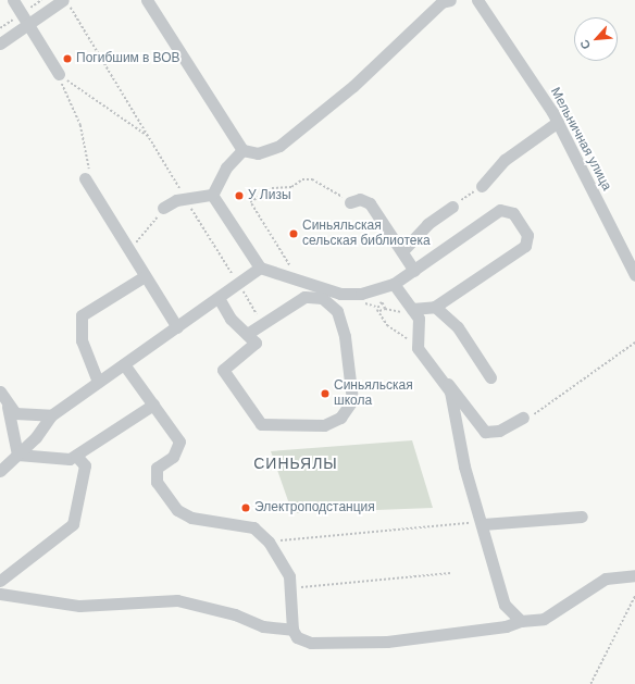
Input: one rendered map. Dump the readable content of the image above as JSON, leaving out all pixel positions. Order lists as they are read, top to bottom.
{
  "streets": {
    "street": ["Мельничная улица"]
  },
  "districts": ["СИНЬЯЛЫ"],
  "places": [
    "Погибшим в ВОВ",
    "У Лизы",
    "Синьяльская сельская библиотека",
    "Синьяльская школа",
    "Электроподстанция"
  ],
  "north": "bottom left"
}
